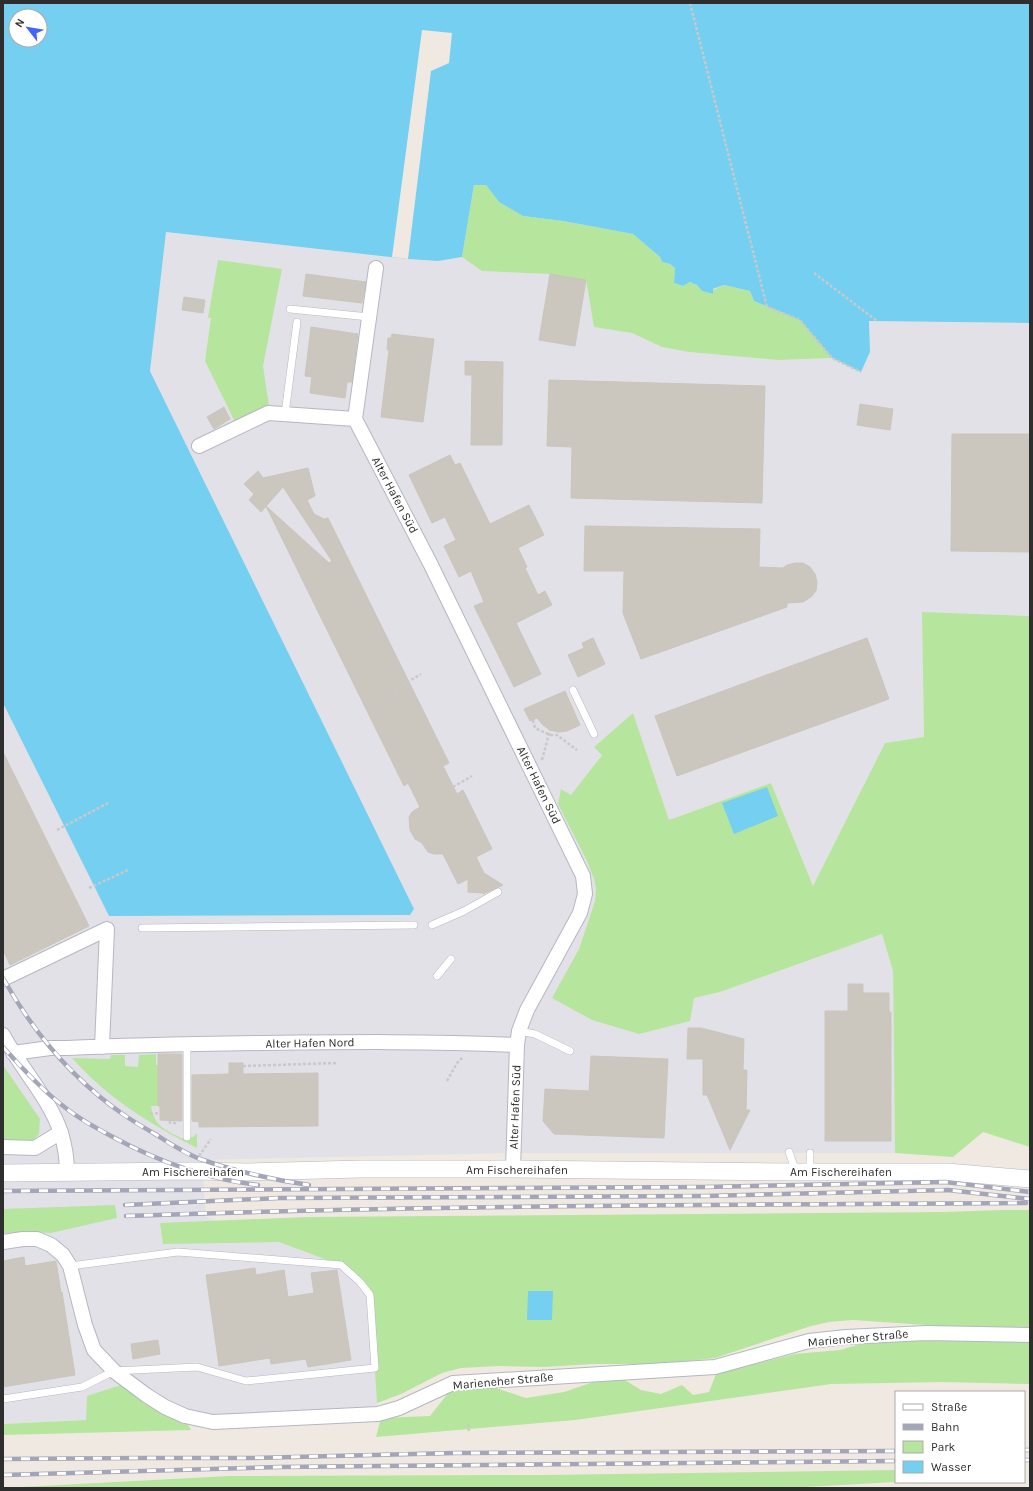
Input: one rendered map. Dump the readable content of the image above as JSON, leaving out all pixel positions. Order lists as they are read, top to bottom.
{
  "streets": {
    "street": [
      "Alter Hafen Süd",
      "Alter Hafen Nord",
      "Am Fischereihafen",
      "Marieneher Straße"
    ]
  },
  "crossings": [
    ["Alter Hafen Süd", "Alter Hafen Nord"],
    ["Alter Hafen Süd", "Am Fischereihafen"]
  ],
  "legend": [
    "Straße",
    "Bahn",
    "Park",
    "Wasser"
  ],
  "north": "top left"
}
